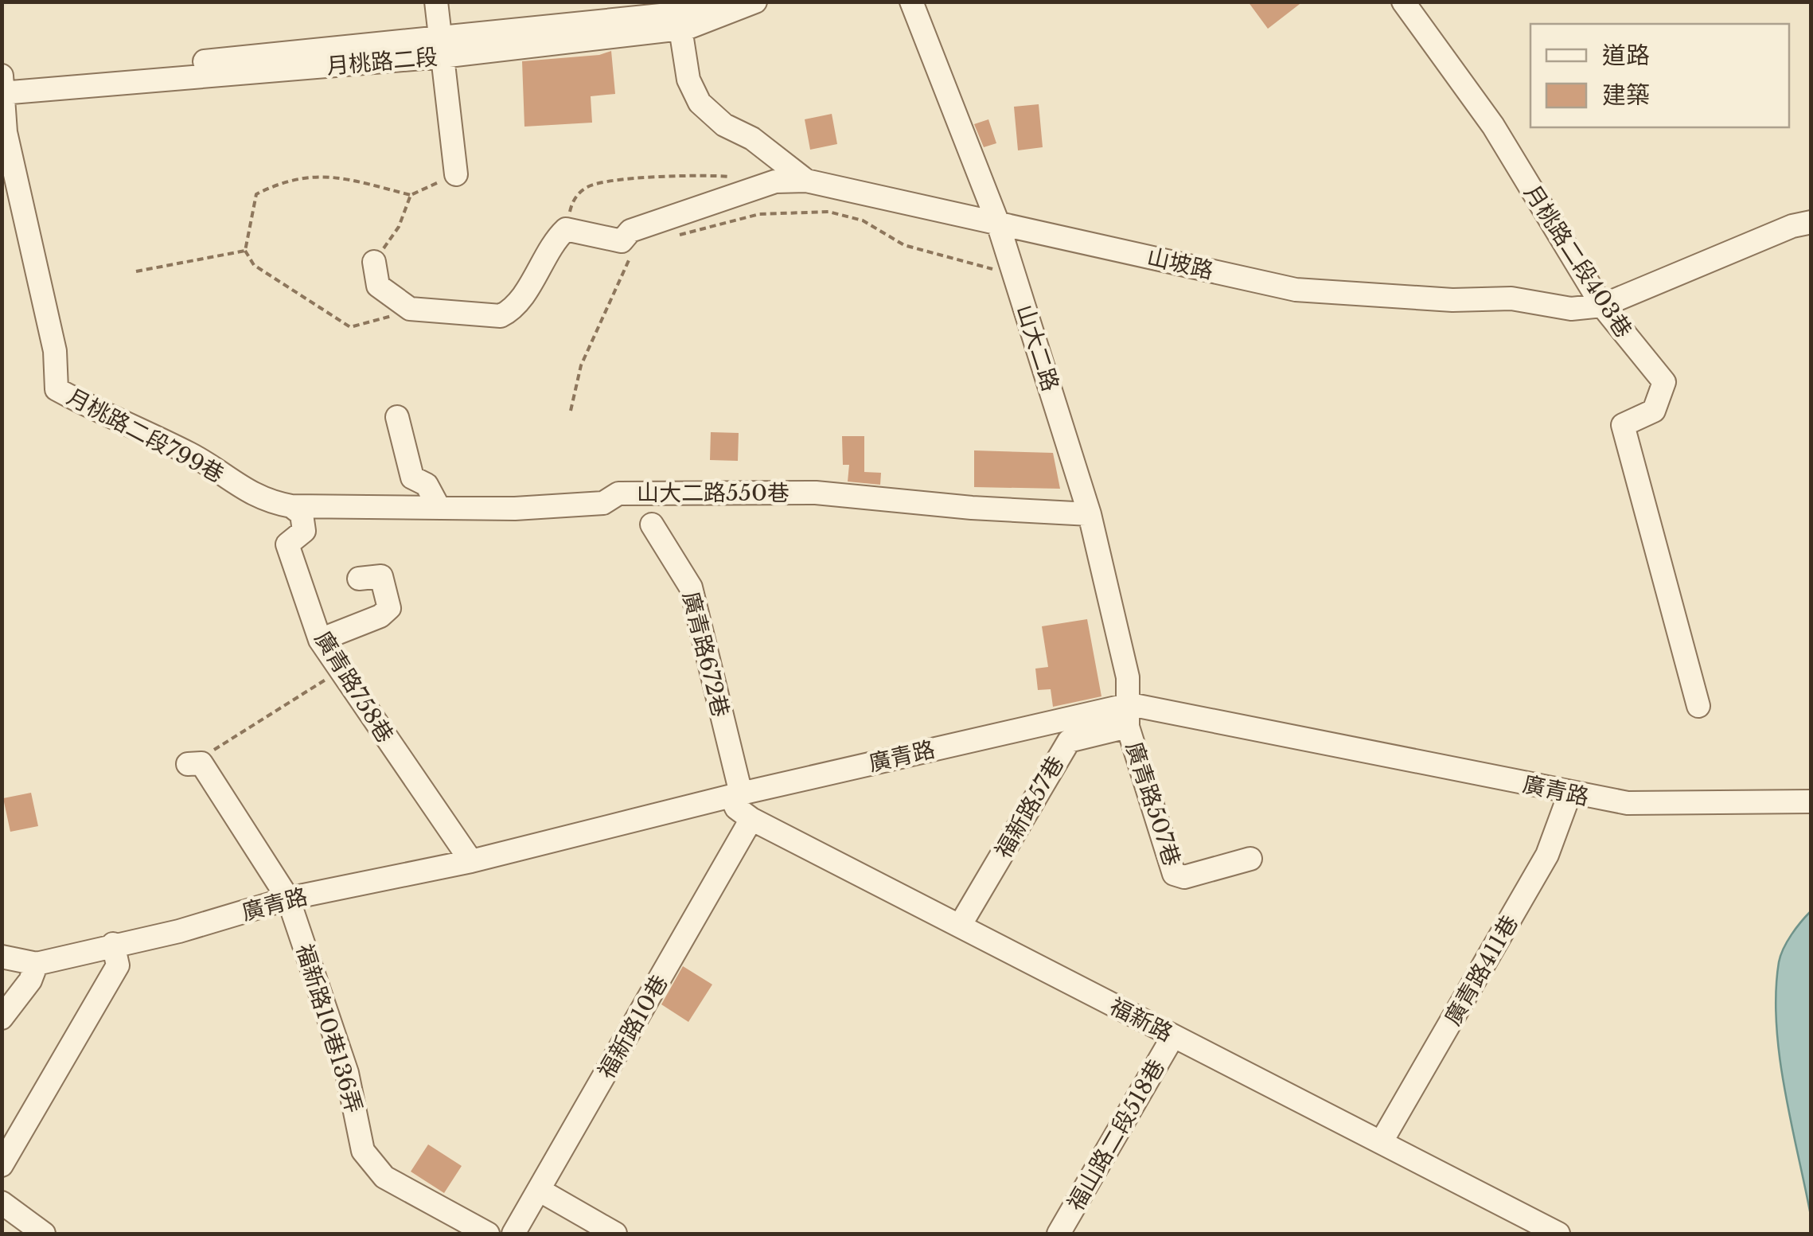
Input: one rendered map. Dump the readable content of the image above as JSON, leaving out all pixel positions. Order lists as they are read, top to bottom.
{
  "streets": {
    "street": [
      "月桃路二段",
      "月桃路二段403巷",
      "山坡路",
      "山大二路",
      "月桃路二段799巷",
      "山大二路550巷",
      "廣青路672巷",
      "廣青路758巷",
      "廣青路",
      "廣青路507巷",
      "福新路57巷",
      "廣青路411巷",
      "福新路",
      "福新路10巷",
      "福新路10巷136弄",
      "福山路二段518巷"
    ]
  },
  "crossings": [
    ["月桃路二段", "月桃路二段799巷"],
    ["月桃路二段403巷", "山坡路"],
    ["山坡路", "山大二路"],
    ["山大二路", "山大二路550巷"],
    ["山大二路", "廣青路"],
    ["山大二路", "廣青路507巷"],
    ["月桃路二段799巷", "山大二路550巷"],
    ["月桃路二段799巷", "廣青路758巷"],
    ["山大二路550巷", "廣青路758巷"],
    ["廣青路672巷", "廣青路"],
    ["廣青路672巷", "福新路"],
    ["廣青路758巷", "廣青路"],
    ["廣青路", "廣青路507巷"],
    ["廣青路", "廣青路411巷"],
    ["廣青路", "福新路"],
    ["廣青路", "福新路10巷136弄"],
    ["廣青路507巷", "福新路57巷"],
    ["福新路57巷", "福新路"],
    ["廣青路411巷", "福新路"],
    ["福新路", "福新路10巷"],
    ["福新路", "福山路二段518巷"]
  ],
  "legend": ["道路", "建築"]
}
